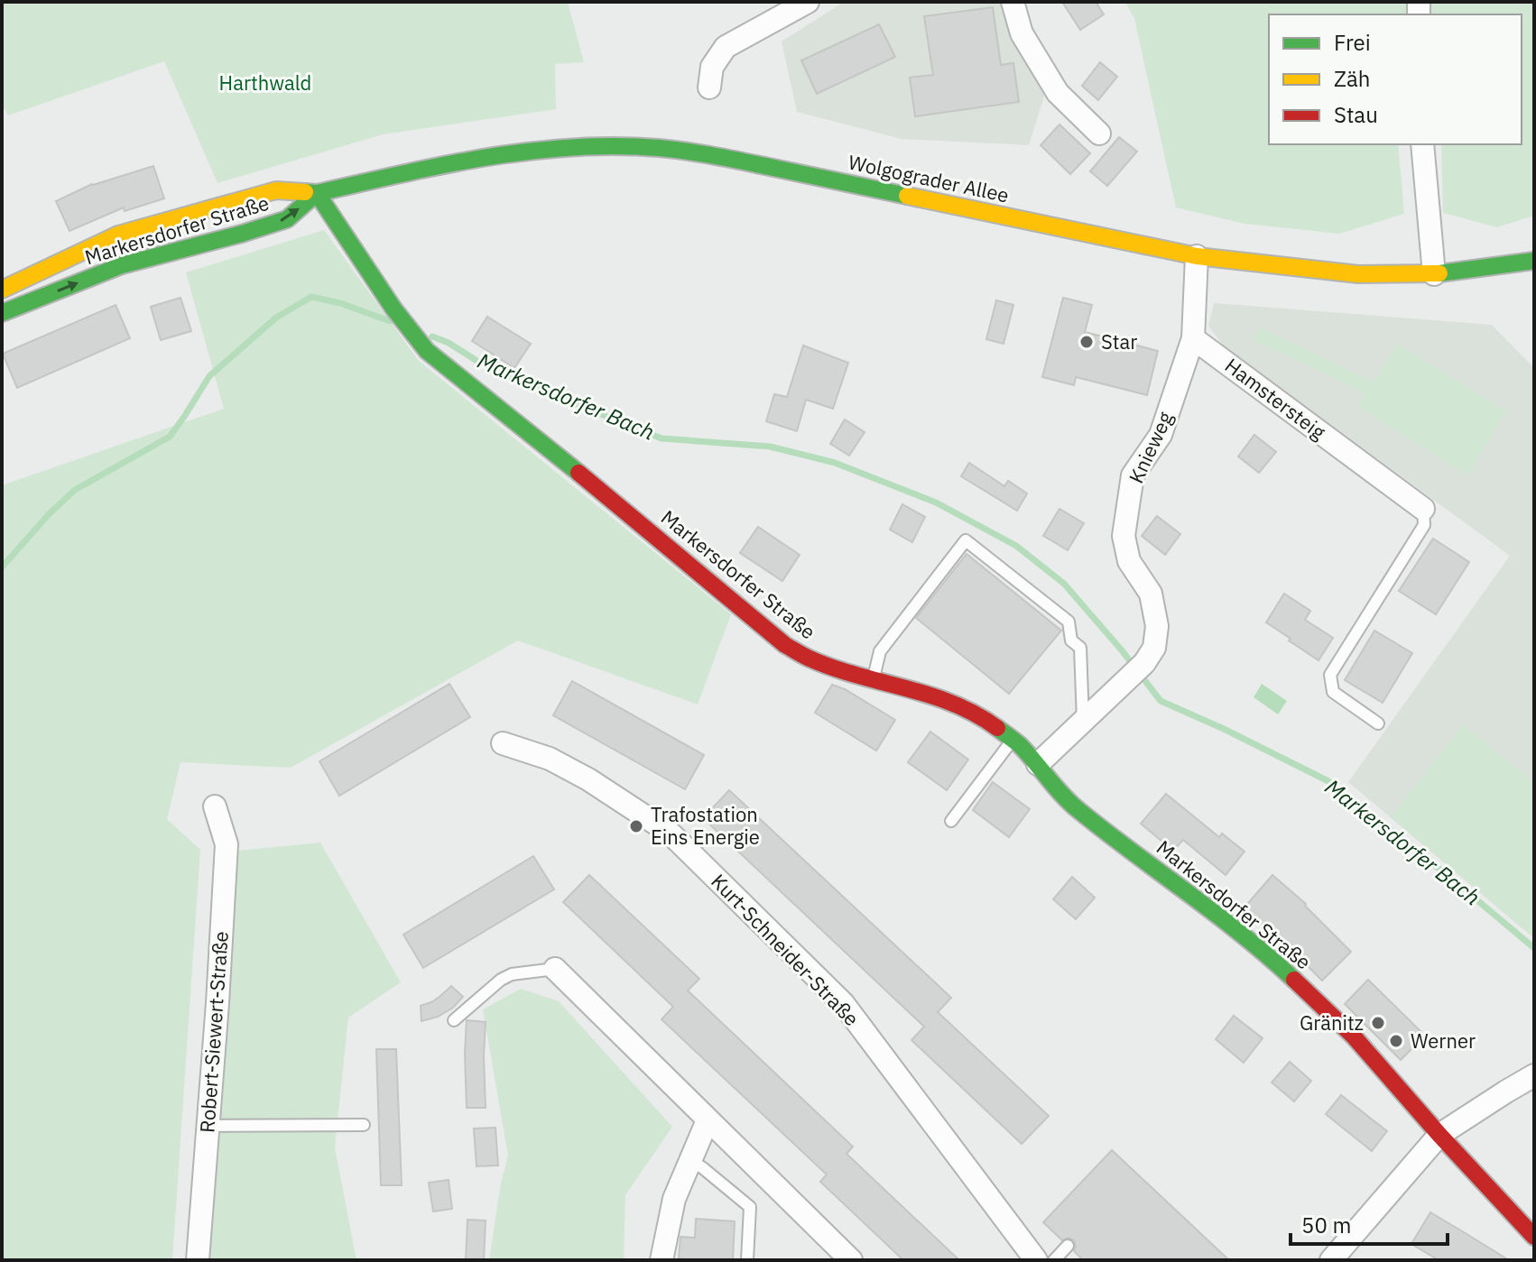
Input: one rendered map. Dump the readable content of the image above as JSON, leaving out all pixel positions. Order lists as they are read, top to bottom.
{
  "streets": {
    "main road": ["Wolgograder Allee", "Markersdorfer Straße"],
    "street": [
      "Hamstersteig",
      "Knieweg",
      "Kurt-Schneider-Straße",
      "Robert-Siewert-Straße"
    ]
  },
  "crossings": [
    ["Wolgograder Allee", "Markersdorfer Straße"],
    ["Markersdorfer Straße", "Knieweg"],
    ["Hamstersteig", "Knieweg"]
  ],
  "water": ["Markersdorfer Bach"],
  "parks": ["Harthwald"],
  "places": [
    "Star",
    "Trafostation Eins Energie",
    "Gränitz",
    "Werner"
  ],
  "legend": ["Frei", "Zäh", "Stau"],
  "scale_bar": "50 m"
}
